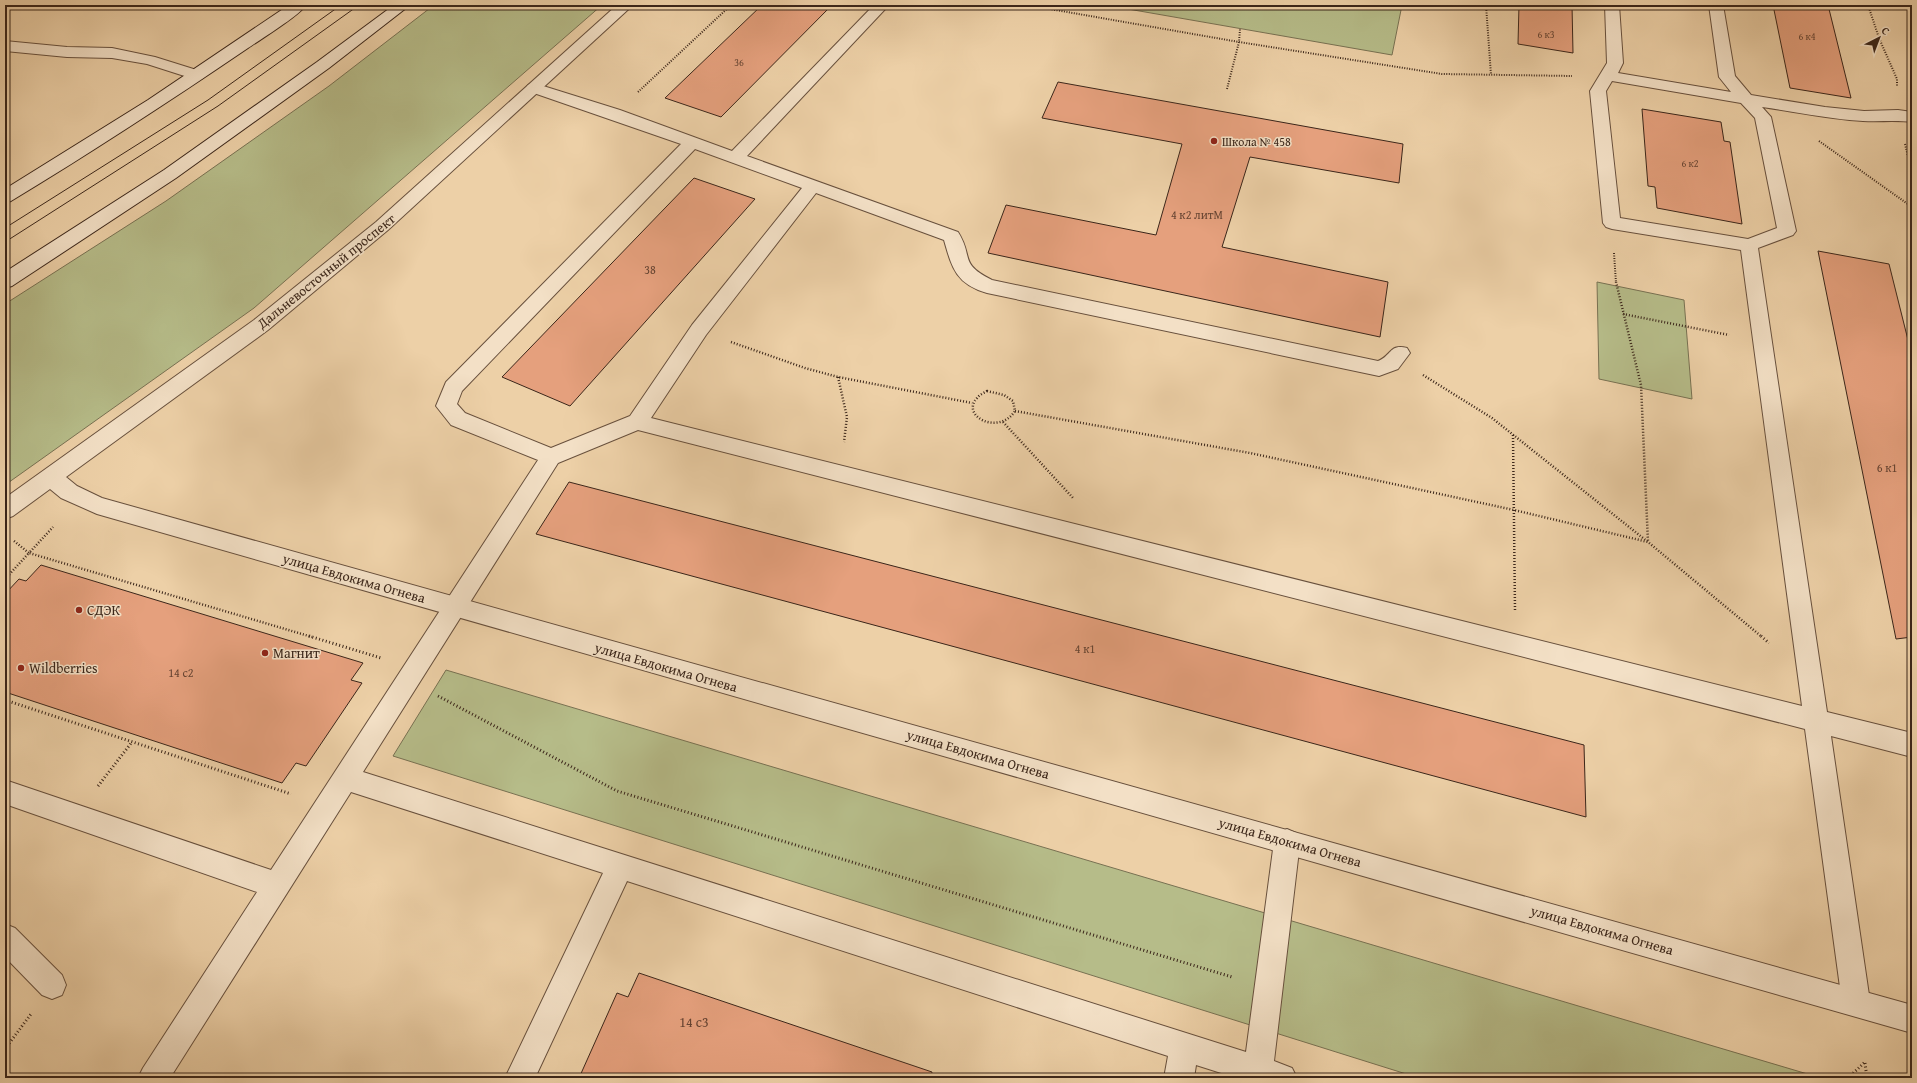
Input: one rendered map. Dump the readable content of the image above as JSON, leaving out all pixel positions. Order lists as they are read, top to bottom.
{
  "streets": {
    "street": ["Дальневосточный проспект", "улица Евдокима Огнева"]
  },
  "crossings": [
    ["Дальневосточный проспект", "улица Евдокима Огнева"]
  ],
  "places": [
    "Школа № 458",
    "СДЭК",
    "Магнит",
    "Wildberries"
  ],
  "house_numbers": [
    "6 к3",
    "6 к4",
    "36",
    "6 к2",
    "4 к2 литМ",
    "38",
    "6 к1",
    "4 к1",
    "14 с2",
    "14 с3"
  ],
  "north": "top right"
}
